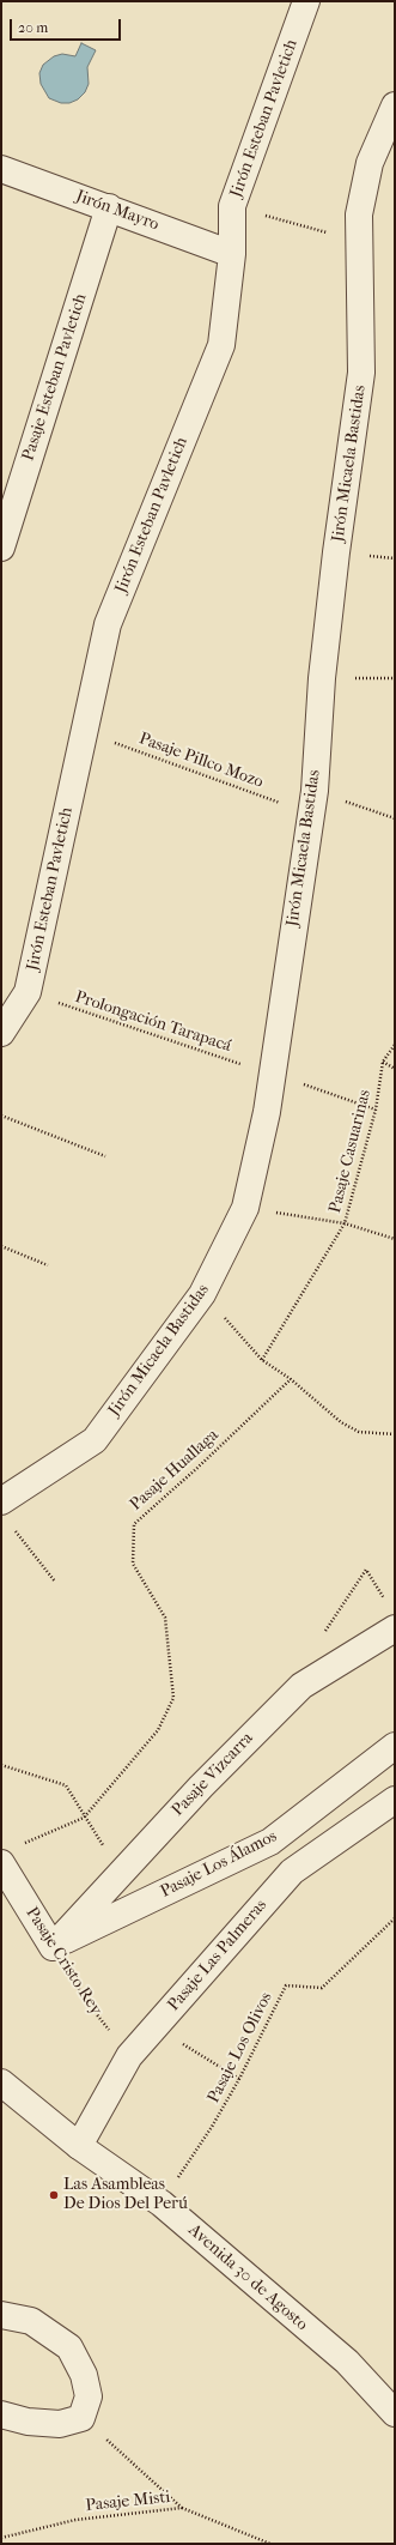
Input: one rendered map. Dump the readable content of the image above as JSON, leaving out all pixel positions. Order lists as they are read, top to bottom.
{
  "streets": {
    "street": [
      "Jirón Esteban Pavletich",
      "Jirón Mayro",
      "Pasaje Esteban Pavletich",
      "Jirón Micaela Bastidas",
      "Pasaje Vizcarra",
      "Pasaje Los Álamos",
      "Pasaje Las Palmeras",
      "Pasaje Cristo Rey",
      "Avenida 30 de Agosto"
    ],
    "path": [
      "Pasaje Pillco Mozo",
      "Prolongación Tarapacá",
      "Pasaje Casuarinas",
      "Pasaje Huallaga",
      "Pasaje Los Olivos",
      "Pasaje Misti"
    ]
  },
  "crossings": [
    ["Jirón Esteban Pavletich", "Jirón Mayro"],
    ["Jirón Esteban Pavletich", "Pasaje Pillco Mozo"],
    ["Jirón Esteban Pavletich", "Prolongación Tarapacá"],
    ["Jirón Mayro", "Pasaje Esteban Pavletich"],
    ["Jirón Micaela Bastidas", "Pasaje Pillco Mozo"],
    ["Jirón Micaela Bastidas", "Prolongación Tarapacá"],
    ["Prolongación Tarapacá", "Pasaje Casuarinas"],
    ["Pasaje Vizcarra", "Pasaje Los Álamos"],
    ["Pasaje Vizcarra", "Pasaje Cristo Rey"],
    ["Pasaje Los Álamos", "Pasaje Cristo Rey"],
    ["Pasaje Las Palmeras", "Pasaje Cristo Rey"],
    ["Pasaje Las Palmeras", "Avenida 30 de Agosto"]
  ],
  "places": ["Las Asambleas De Dios Del Perú"],
  "scale_bar": "20 m"
}
